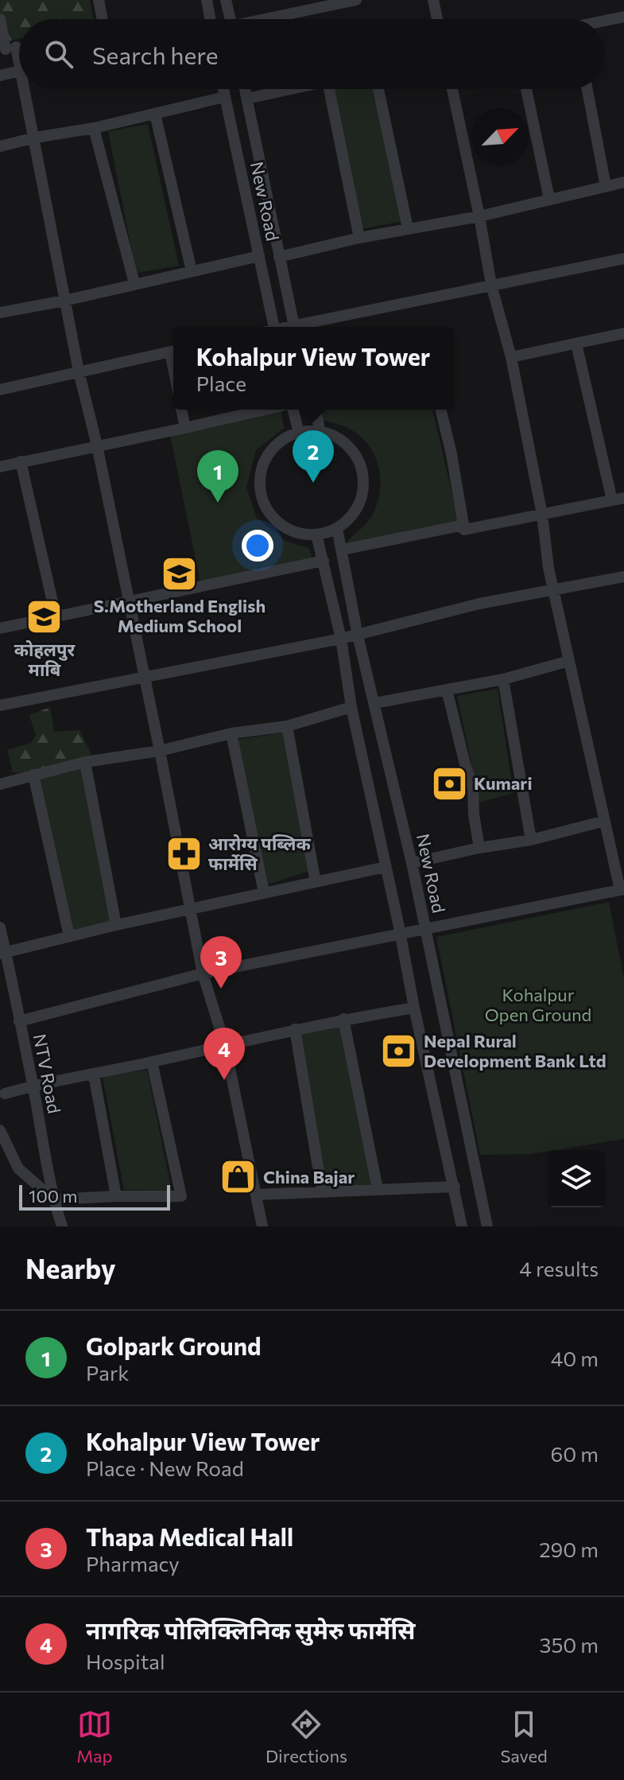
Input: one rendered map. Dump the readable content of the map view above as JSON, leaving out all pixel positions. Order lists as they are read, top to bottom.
{
  "streets": {
    "street": ["New Road", "NTV Road"]
  },
  "parks": ["Kohalpur Open Ground"],
  "places": {
    "school or university": ["S.Motherland English Medium School", "कोहलपुर माबि"],
    "bank": ["Kumari", "Nepal Rural Development Bank Ltd"],
    "pharmacy": ["आरोग्य पब्लिक फार्मेसि"],
    "shop": ["China Bajar"]
  },
  "scale_bar": "100 m",
  "north": "top right",
  "page": {
    "search": "Search here",
    "popup": ["Kohalpur View Tower", "Place"],
    "pins": [
      "2",
      "1",
      "3",
      "4"
    ],
    "scale": "100 m",
    "heading": ["Nearby", "4 results"],
    "list": [
      {
        "mark": "1",
        "name": "Golpark Ground",
        "note": "Park",
        "value": "40 m"
      },
      {
        "mark": "2",
        "name": "Kohalpur View Tower",
        "note": "Place · New Road",
        "value": "60 m"
      },
      {
        "mark": "3",
        "name": "Thapa Medical Hall",
        "note": "Pharmacy",
        "value": "290 m"
      },
      {
        "mark": "4",
        "name": "नागरिक पोलिक्लिनिक सुमेरु फार्मेसि",
        "note": "Hospital",
        "value": "350 m"
      }
    ],
    "nav": ["Map", "Directions", "Saved"]
  }
}
